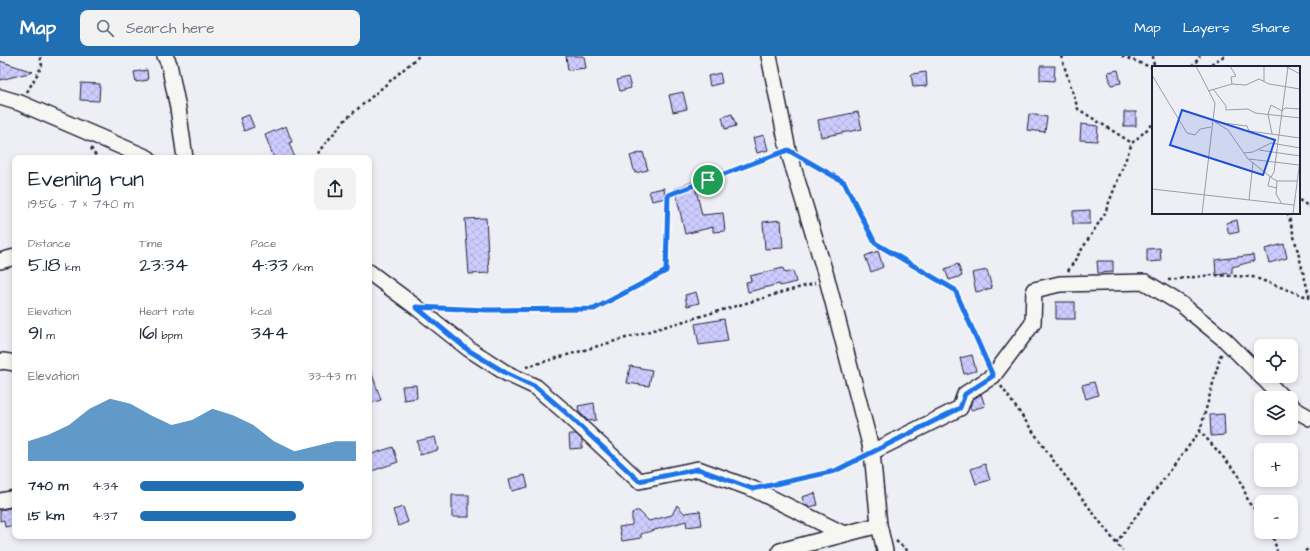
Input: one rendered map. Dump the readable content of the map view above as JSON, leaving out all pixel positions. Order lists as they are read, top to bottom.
{
  "page": {
    "header": "Map",
    "search": "Search here",
    "nav": ["Map", "Layers", "Share"],
    "heading": ["Evening run", "19:56 · 7 × 740 m"],
    "stats": [
      ["Distance", "5.18 km"],
      ["Time", "23:34"],
      ["Pace", "4:33 /km"],
      ["Elevation", "91 m"],
      ["Heart rate", "161 bpm"],
      ["kcal", "344"]
    ],
    "map_buttons": ["+", "−"],
    "chart": ["Elevation", "33–43 m"],
    "list": [
      {
        "name": "740 m",
        "note": "4:34"
      },
      {
        "name": "1.5 km",
        "note": "4:37"
      }
    ]
  }
}
